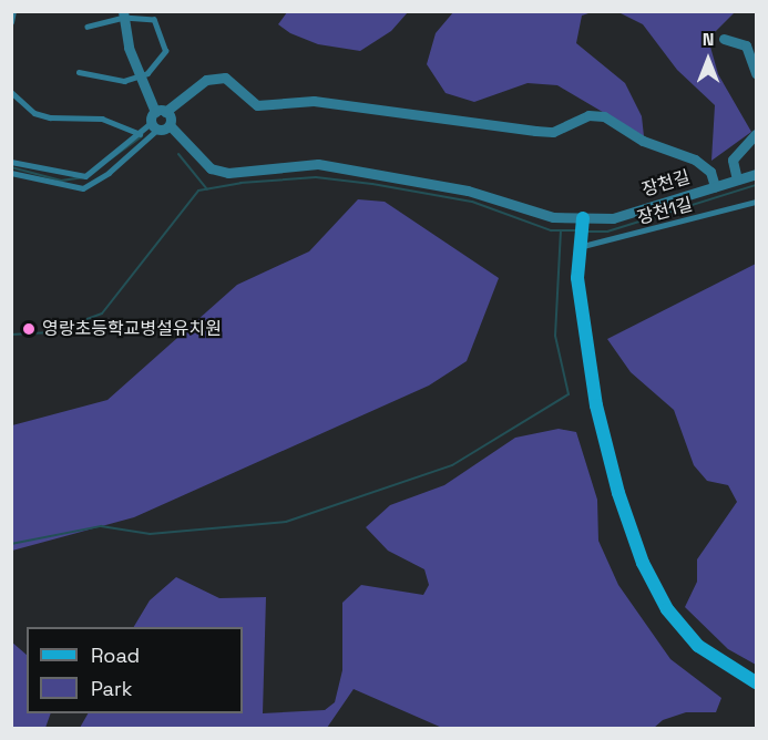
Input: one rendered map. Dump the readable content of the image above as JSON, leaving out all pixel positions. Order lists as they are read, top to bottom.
{
  "streets": {
    "street": ["장천길"],
    "lane": ["장천1길"]
  },
  "places": ["영랑초등학교병설유치원"],
  "legend": ["Road", "Park"],
  "north": "top"
}
